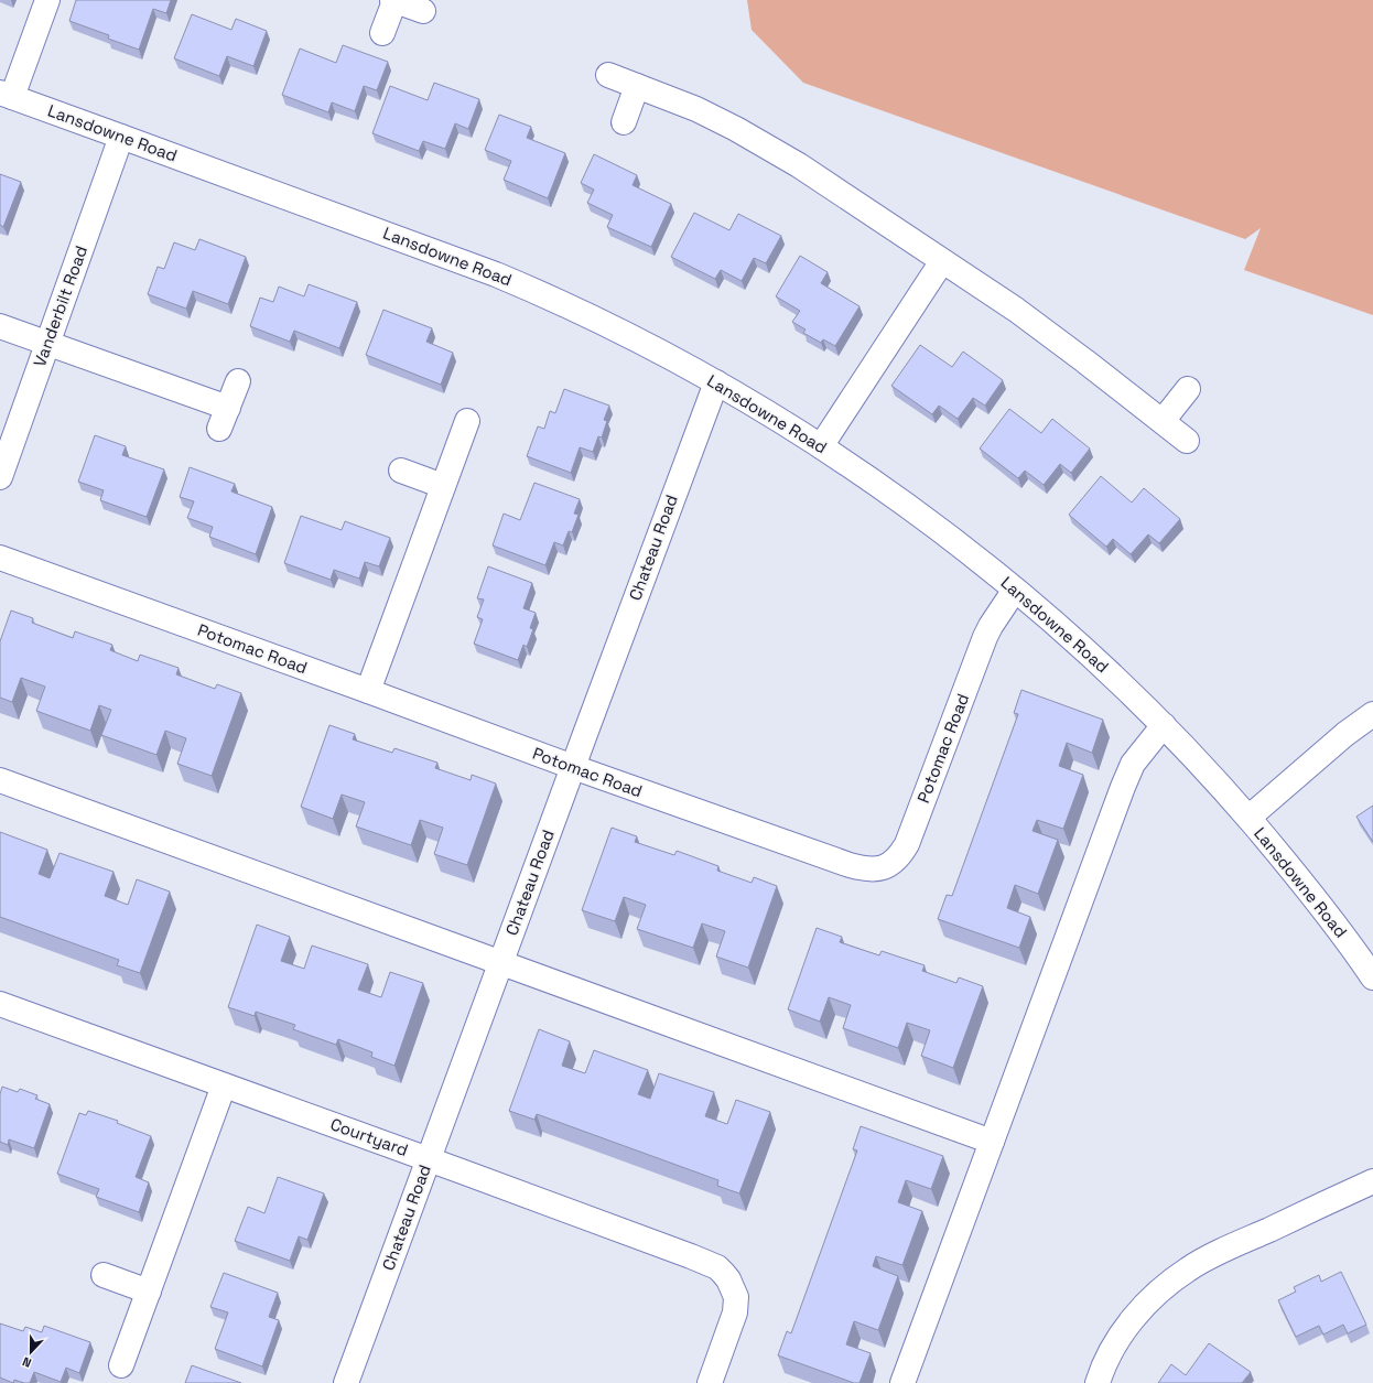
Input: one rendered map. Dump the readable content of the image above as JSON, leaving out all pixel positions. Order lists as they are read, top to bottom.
{
  "streets": {
    "street": [
      "Lansdowne Road",
      "Vanderbilt Road",
      "Chateau Road",
      "Potomac Road",
      "Courtyard"
    ]
  },
  "crossings": [
    ["Lansdowne Road", "Vanderbilt Road"],
    ["Lansdowne Road", "Chateau Road"],
    ["Lansdowne Road", "Potomac Road"],
    ["Chateau Road", "Potomac Road"],
    ["Chateau Road", "Courtyard"]
  ],
  "north": "bottom"
}
